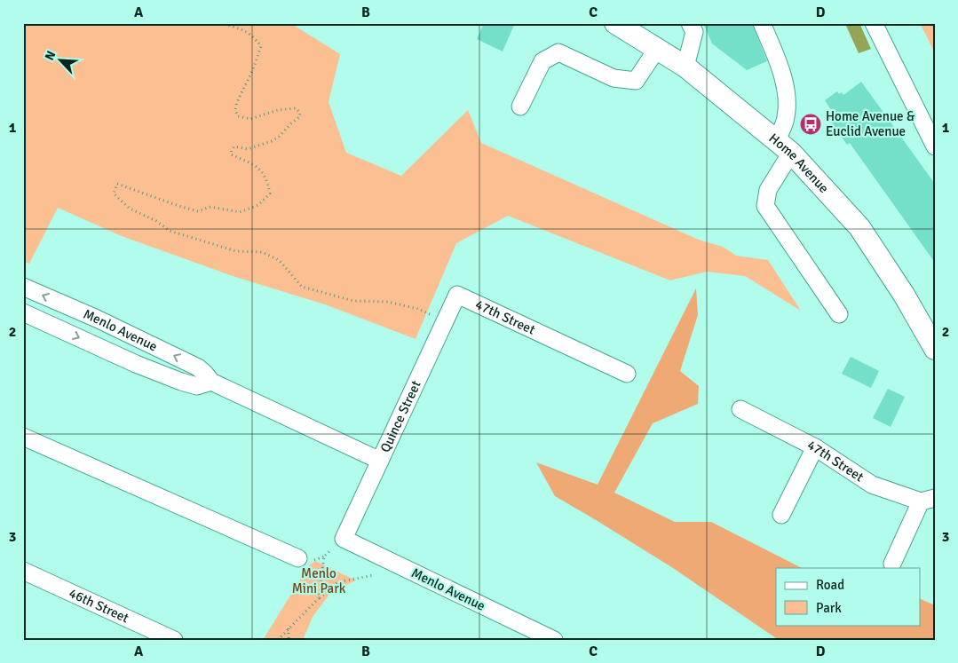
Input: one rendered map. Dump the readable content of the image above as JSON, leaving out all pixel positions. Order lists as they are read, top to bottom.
{
  "streets": {
    "main road": ["Home Avenue"],
    "street": [
      "47th Street",
      "Menlo Avenue",
      "Quince Street",
      "46th Street"
    ]
  },
  "crossings": [
    ["47th Street", "Quince Street"],
    ["Menlo Avenue", "Quince Street"]
  ],
  "parks": ["Menlo Mini Park"],
  "places": {
    "bus stop": ["Home Avenue & Euclid Avenue"]
  },
  "legend": ["Road", "Park"],
  "north": "top left",
  "grid": {
    "columns": [
      "A",
      "B",
      "C",
      "D"
    ],
    "rows": ["1", "2", "3"]
  }
}
